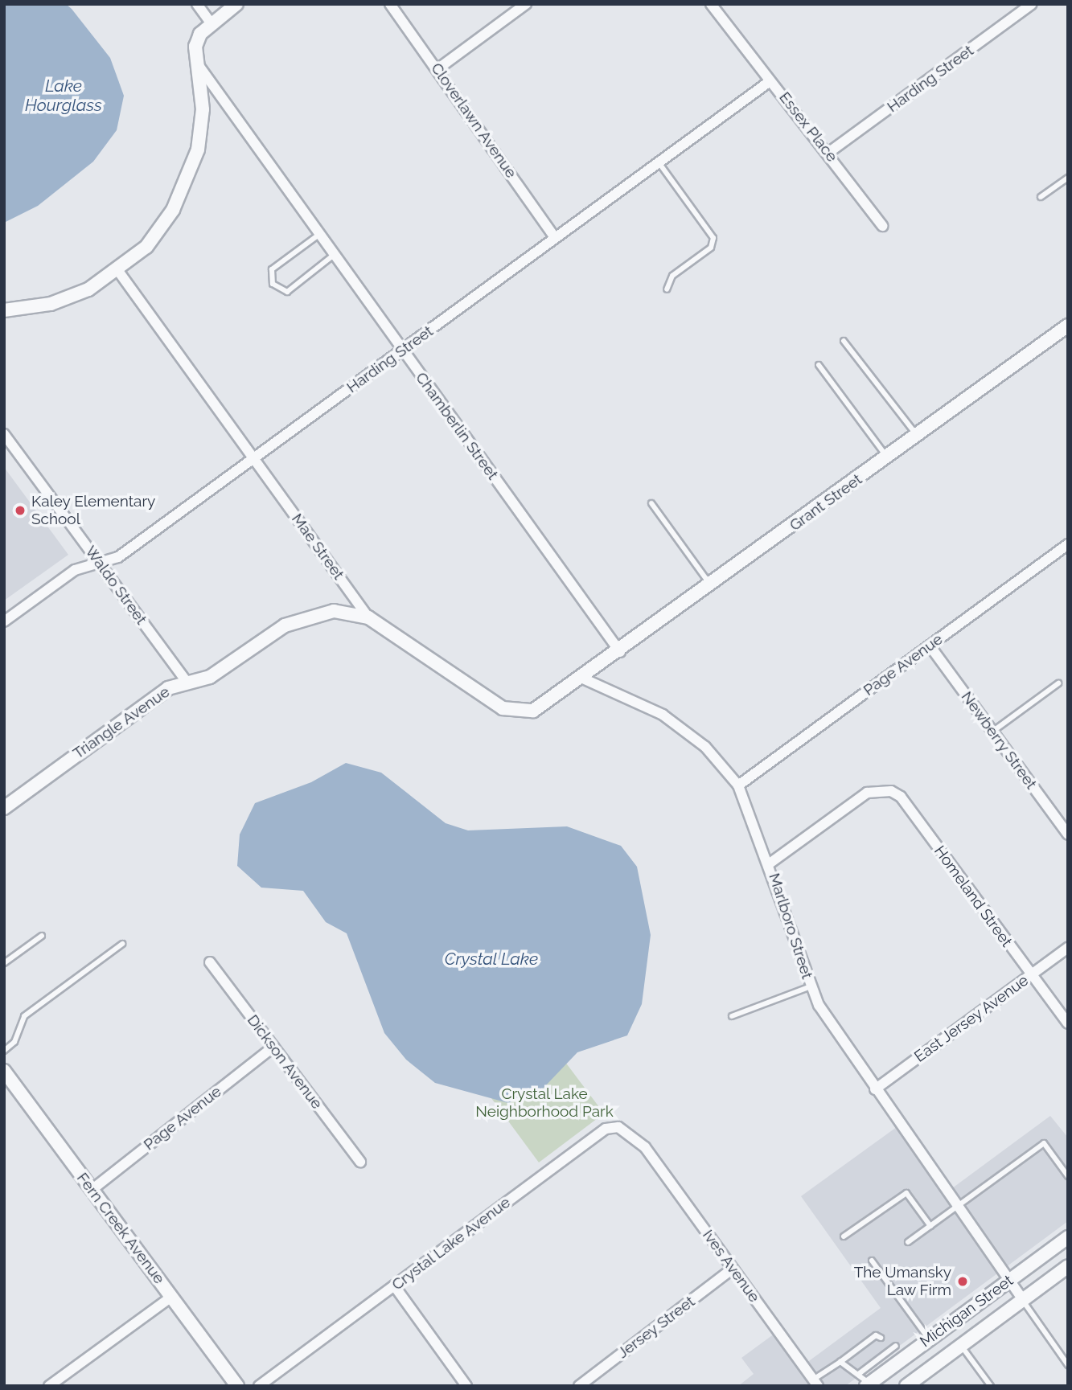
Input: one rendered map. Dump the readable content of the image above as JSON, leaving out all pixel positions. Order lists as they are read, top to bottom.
{
  "streets": {
    "street": [
      "Harding Street",
      "Cloverlawn Avenue",
      "Essex Place",
      "Chamberlin Street",
      "Grant Street",
      "Mae Street",
      "Waldo Street",
      "Page Avenue",
      "Triangle Avenue",
      "Newberry Street",
      "Homeland Street",
      "Marlboro Street",
      "East Jersey Avenue",
      "Dickson Avenue",
      "Fern Creek Avenue",
      "Crystal Lake Avenue",
      "Ives Avenue",
      "Michigan Street",
      "Jersey Street"
    ]
  },
  "crossings": [
    ["Harding Street", "Cloverlawn Avenue"],
    ["Harding Street", "Essex Place"],
    ["Harding Street", "Chamberlin Street"],
    ["Harding Street", "Mae Street"],
    ["Harding Street", "Waldo Street"],
    ["Chamberlin Street", "Grant Street"],
    ["Grant Street", "Mae Street"],
    ["Grant Street", "Marlboro Street"],
    ["Mae Street", "Triangle Avenue"],
    ["Mae Street", "Marlboro Street"],
    ["Waldo Street", "Triangle Avenue"],
    ["Page Avenue", "Newberry Street"],
    ["Page Avenue", "Marlboro Street"],
    ["Page Avenue", "Dickson Avenue"],
    ["Page Avenue", "Fern Creek Avenue"],
    ["Homeland Street", "Marlboro Street"],
    ["Homeland Street", "East Jersey Avenue"],
    ["Marlboro Street", "East Jersey Avenue"],
    ["Marlboro Street", "Michigan Street"],
    ["Crystal Lake Avenue", "Ives Avenue"],
    ["Ives Avenue", "Jersey Street"]
  ],
  "water": ["Lake Hourglass", "Crystal Lake"],
  "parks": ["Crystal Lake Neighborhood Park"],
  "places": ["Kaley Elementary School", "The Umansky Law Firm"]
}
